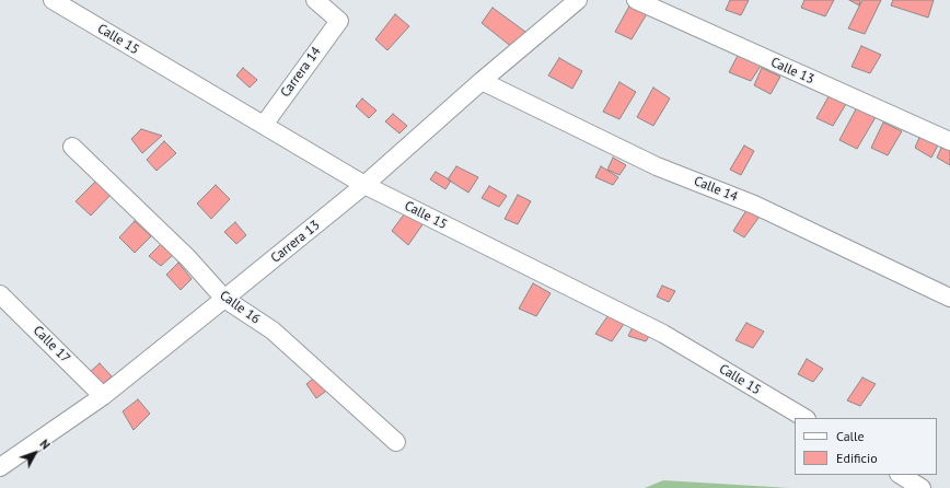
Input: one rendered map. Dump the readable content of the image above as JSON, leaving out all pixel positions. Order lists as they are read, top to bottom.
{
  "streets": {
    "street": [
      "Calle 15",
      "Calle 13",
      "Carrera 14",
      "Calle 14",
      "Carrera 13",
      "Calle 16",
      "Calle 17"
    ]
  },
  "crossings": [
    ["Calle 15", "Carrera 14"],
    ["Calle 15", "Carrera 13"],
    ["Calle 14", "Carrera 13"],
    ["Carrera 13", "Calle 16"],
    ["Carrera 13", "Calle 17"]
  ],
  "legend": ["Calle", "Edificio"],
  "north": "top right"
}
